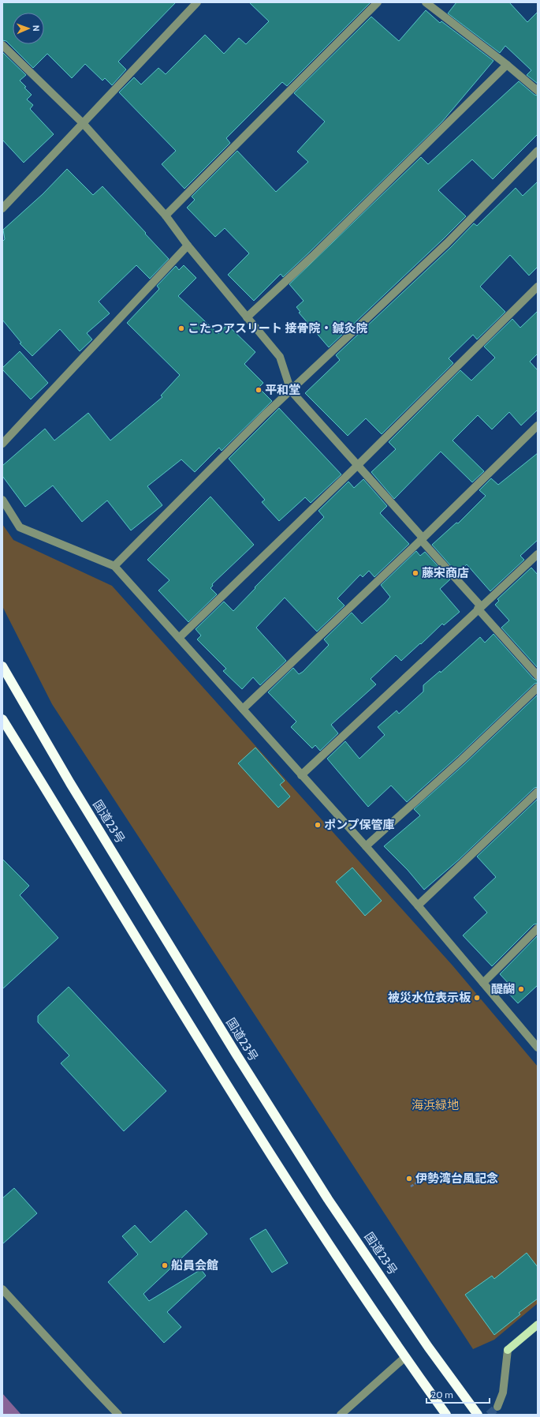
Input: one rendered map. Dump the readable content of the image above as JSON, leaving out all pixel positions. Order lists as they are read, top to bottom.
{
  "streets": {
    "highway": ["国道23号"]
  },
  "parks": ["海浜緑地"],
  "places": [
    "こたつアスリート 接骨院・鍼灸院",
    "平和堂",
    "藤宋商店",
    "ポンプ保管庫",
    "醍醐",
    "被災水位表示板",
    "伊勢湾台風記念",
    "船員会館"
  ],
  "scale_bar": "20 m",
  "north": "right"
}
